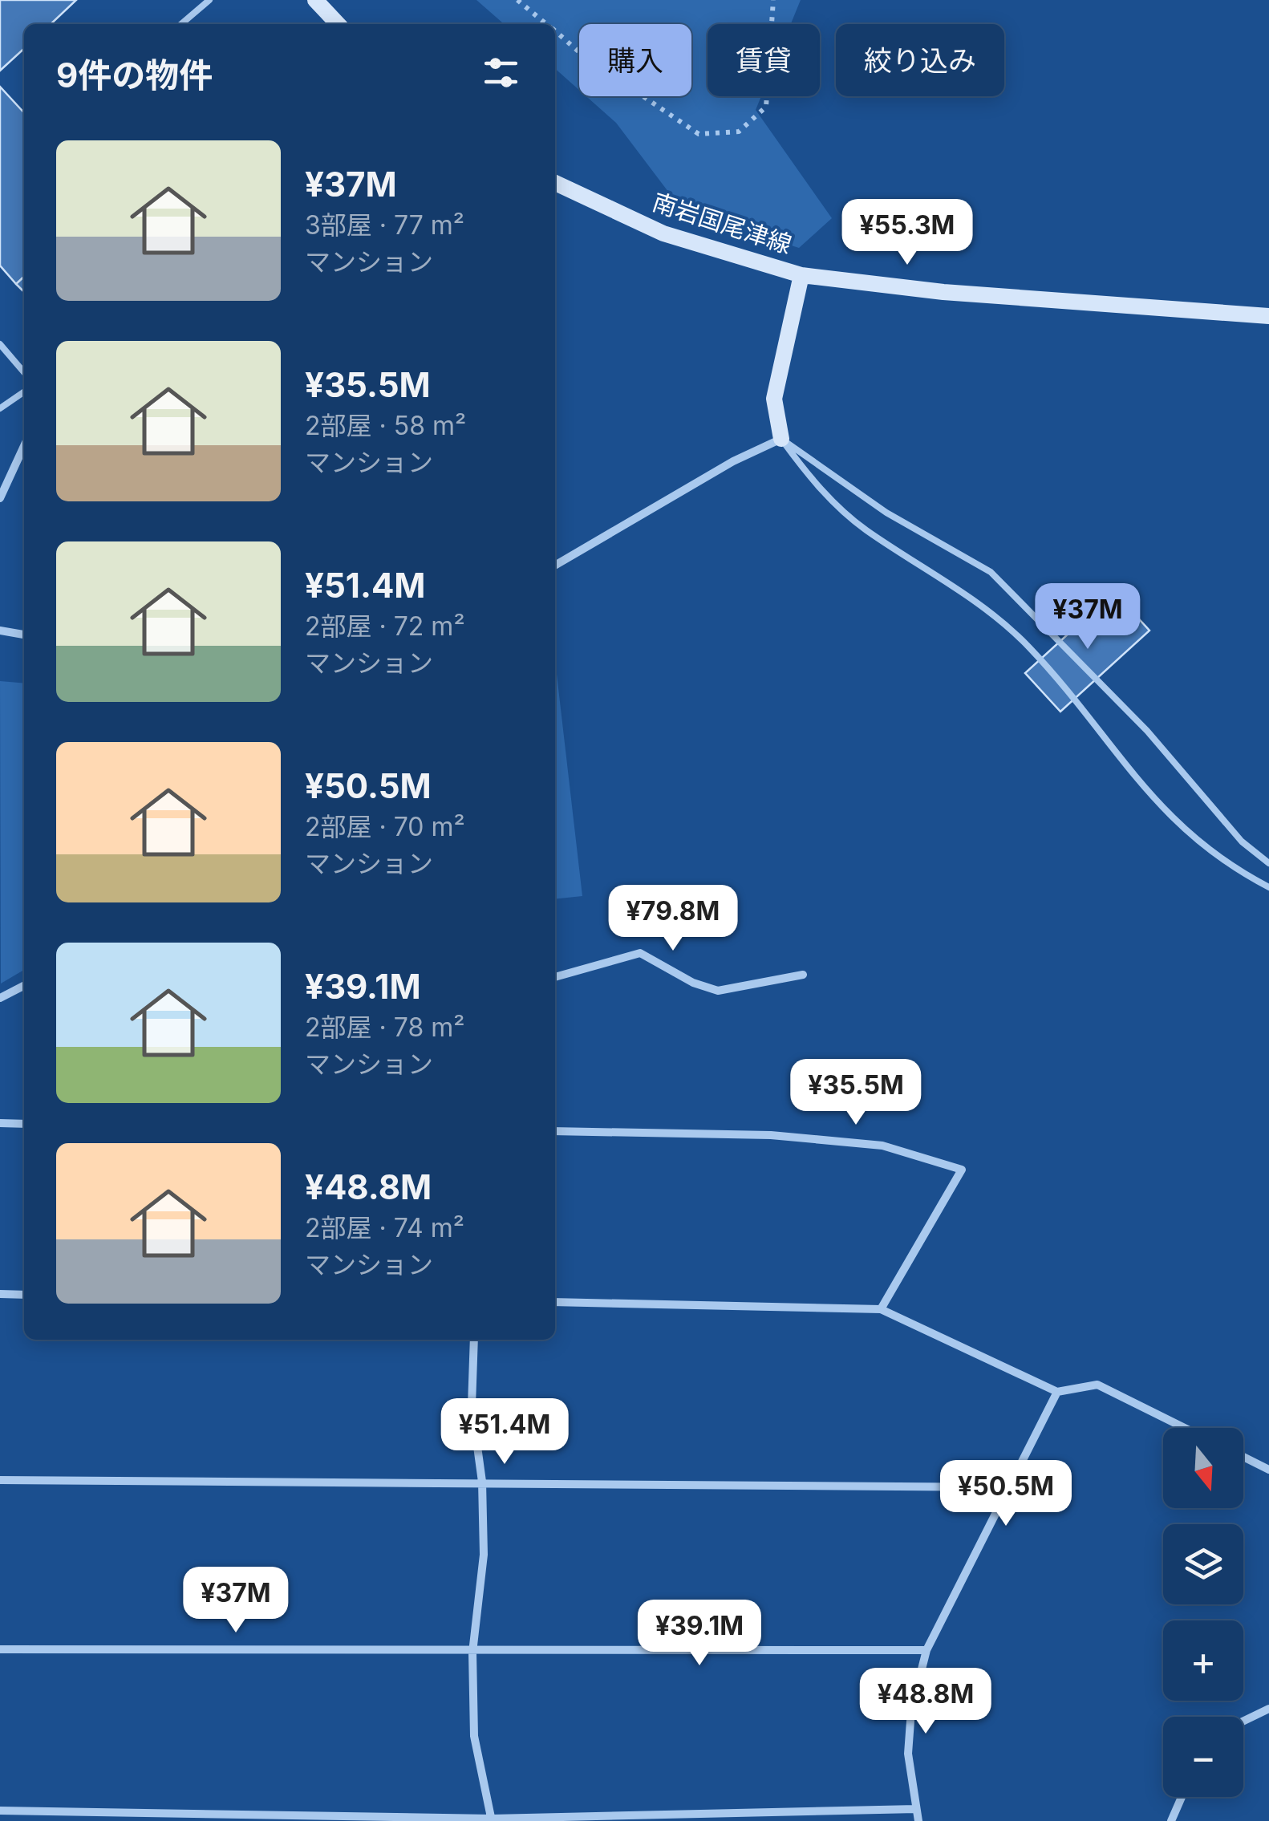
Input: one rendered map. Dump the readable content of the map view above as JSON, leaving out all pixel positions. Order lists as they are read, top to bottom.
{
  "streets": {
    "main road": ["南岩国尾津線"]
  },
  "north": "bottom",
  "page": {
    "chip": ["購入", "賃貸", "絞り込み"],
    "heading": "9件の物件",
    "list": [
      {
        "name": "¥37M",
        "note": "3部屋 · 77 m² · マンション"
      },
      {
        "name": "¥35.5M",
        "note": "2部屋 · 58 m² · マンション"
      },
      {
        "name": "¥51.4M",
        "note": "2部屋 · 72 m² · マンション"
      },
      {
        "name": "¥50.5M",
        "note": "2部屋 · 70 m² · マンション"
      },
      {
        "name": "¥39.1M",
        "note": "2部屋 · 78 m² · マンション"
      },
      {
        "name": "¥48.8M",
        "note": "2部屋 · 74 m² · マンション"
      }
    ],
    "price": [
      "¥55.3M",
      "¥37M",
      "¥79.8M",
      "¥35.5M",
      "¥51.4M",
      "¥50.5M",
      "¥37M",
      "¥39.1M",
      "¥48.8M"
    ],
    "map_buttons": ["+", "−"]
  }
}
